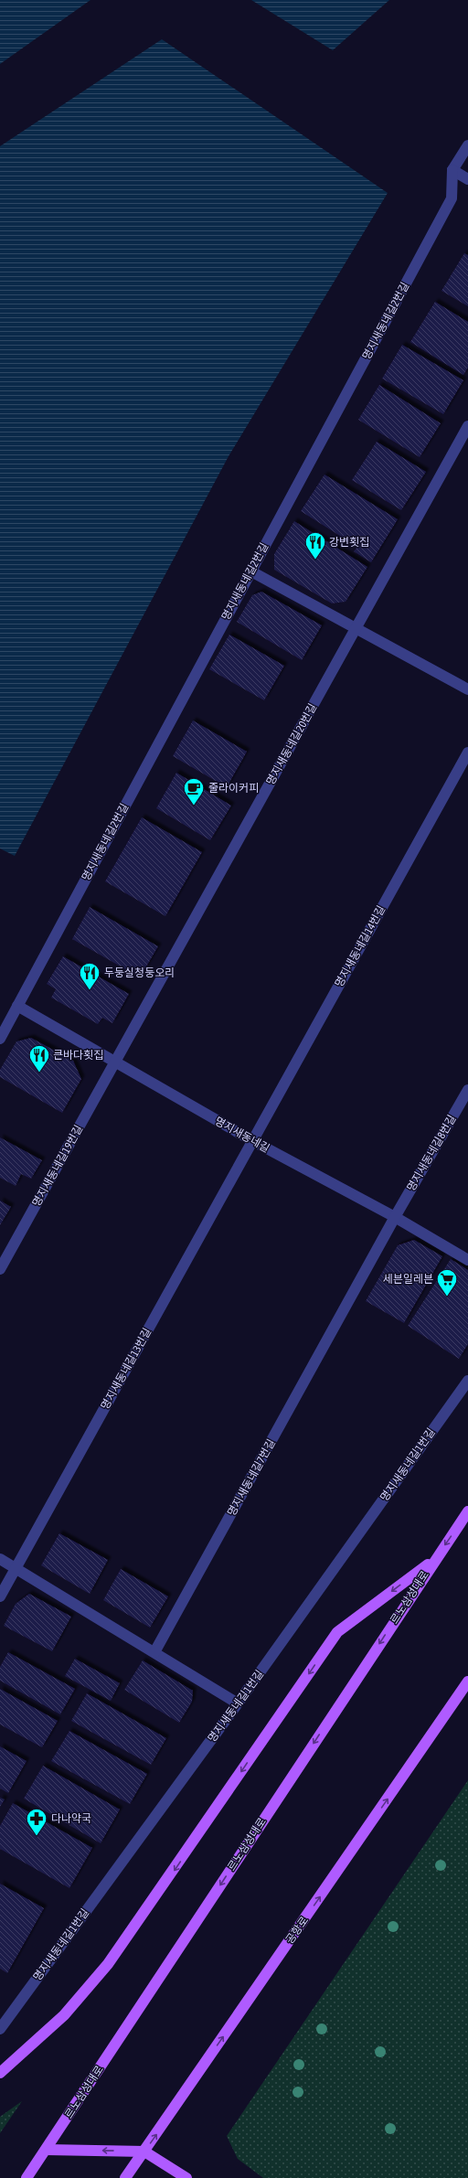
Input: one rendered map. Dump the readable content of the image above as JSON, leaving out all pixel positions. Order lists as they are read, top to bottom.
{
  "streets": {
    "main road": ["르노삼성대로", "공항로"],
    "street": [
      "명지새동네길2번길",
      "명지새동네길20번길",
      "명지새동네길14번길",
      "명지새동네길",
      "명지새동네길8번길",
      "명지새동네길19번길",
      "명지새동네길13번길",
      "명지새동네길1번길",
      "명지새동네길7번길"
    ]
  },
  "crossings": [
    ["명지새동네길2번길", "명지새동네길"],
    ["명지새동네길20번길", "명지새동네길"],
    ["명지새동네길20번길", "명지새동네길19번길"],
    ["명지새동네길14번길", "명지새동네길"],
    ["명지새동네길14번길", "명지새동네길13번길"],
    ["명지새동네길", "명지새동네길8번길"],
    ["명지새동네길", "명지새동네길19번길"],
    ["명지새동네길", "명지새동네길13번길"],
    ["명지새동네길", "명지새동네길7번길"],
    ["명지새동네길8번길", "명지새동네길7번길"]
  ],
  "one_way": ["공항로"],
  "places": {
    "restaurant": ["강변횟집", "두둥실청둥오리", "큰바다횟집"],
    "cafe": ["줄라이커피"],
    "supermarket": ["세븐일레븐"],
    "pharmacy": ["다나약국"]
  }
}
